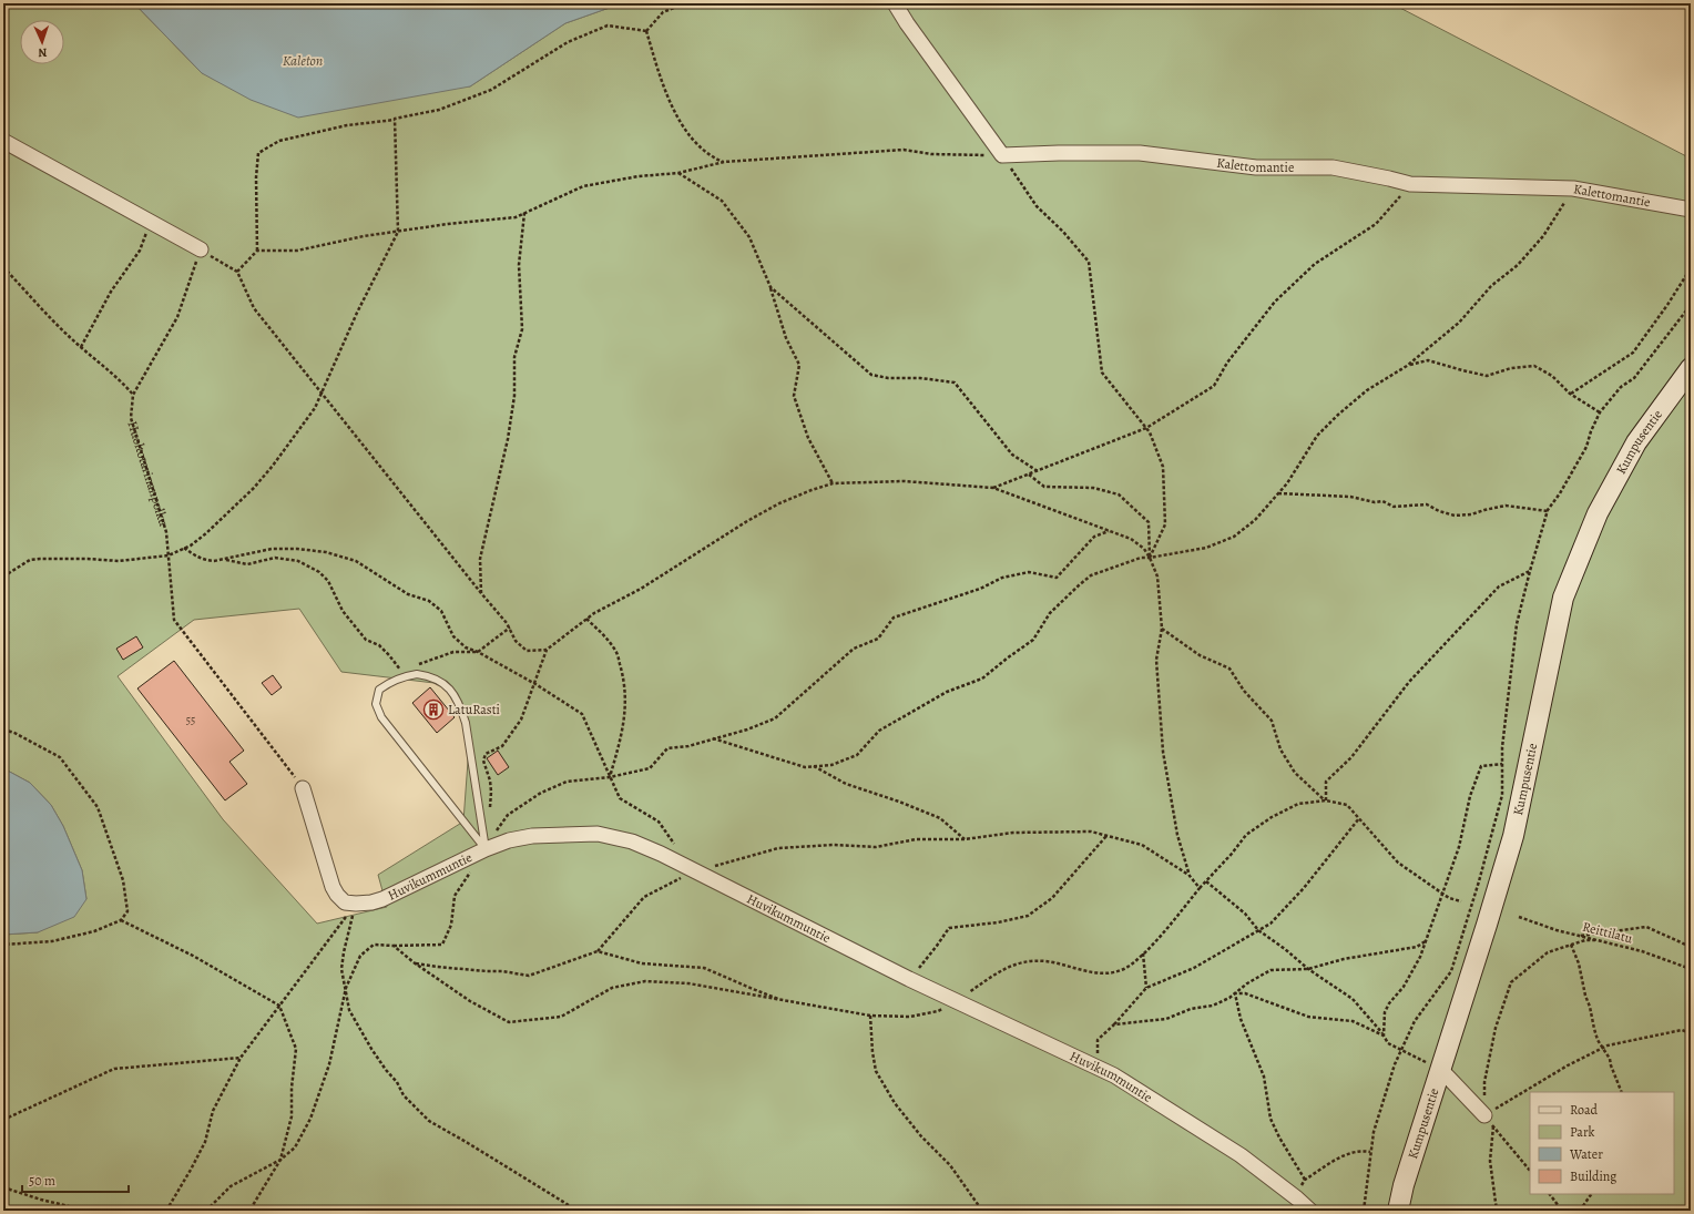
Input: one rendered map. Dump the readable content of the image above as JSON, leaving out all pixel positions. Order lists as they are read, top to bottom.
{
  "streets": {
    "street": ["Kalettomantie", "Kumpusentie", "Huvikummuntie"],
    "path": ["Huoltotarinanpolku", "Reittilatu"]
  },
  "water": ["Kaleton"],
  "places": {
    "building": ["LatuRasti"]
  },
  "house_numbers": ["55"],
  "legend": [
    "Road",
    "Park",
    "Water",
    "Building"
  ],
  "scale_bar": "50 m",
  "north": "bottom"
}
